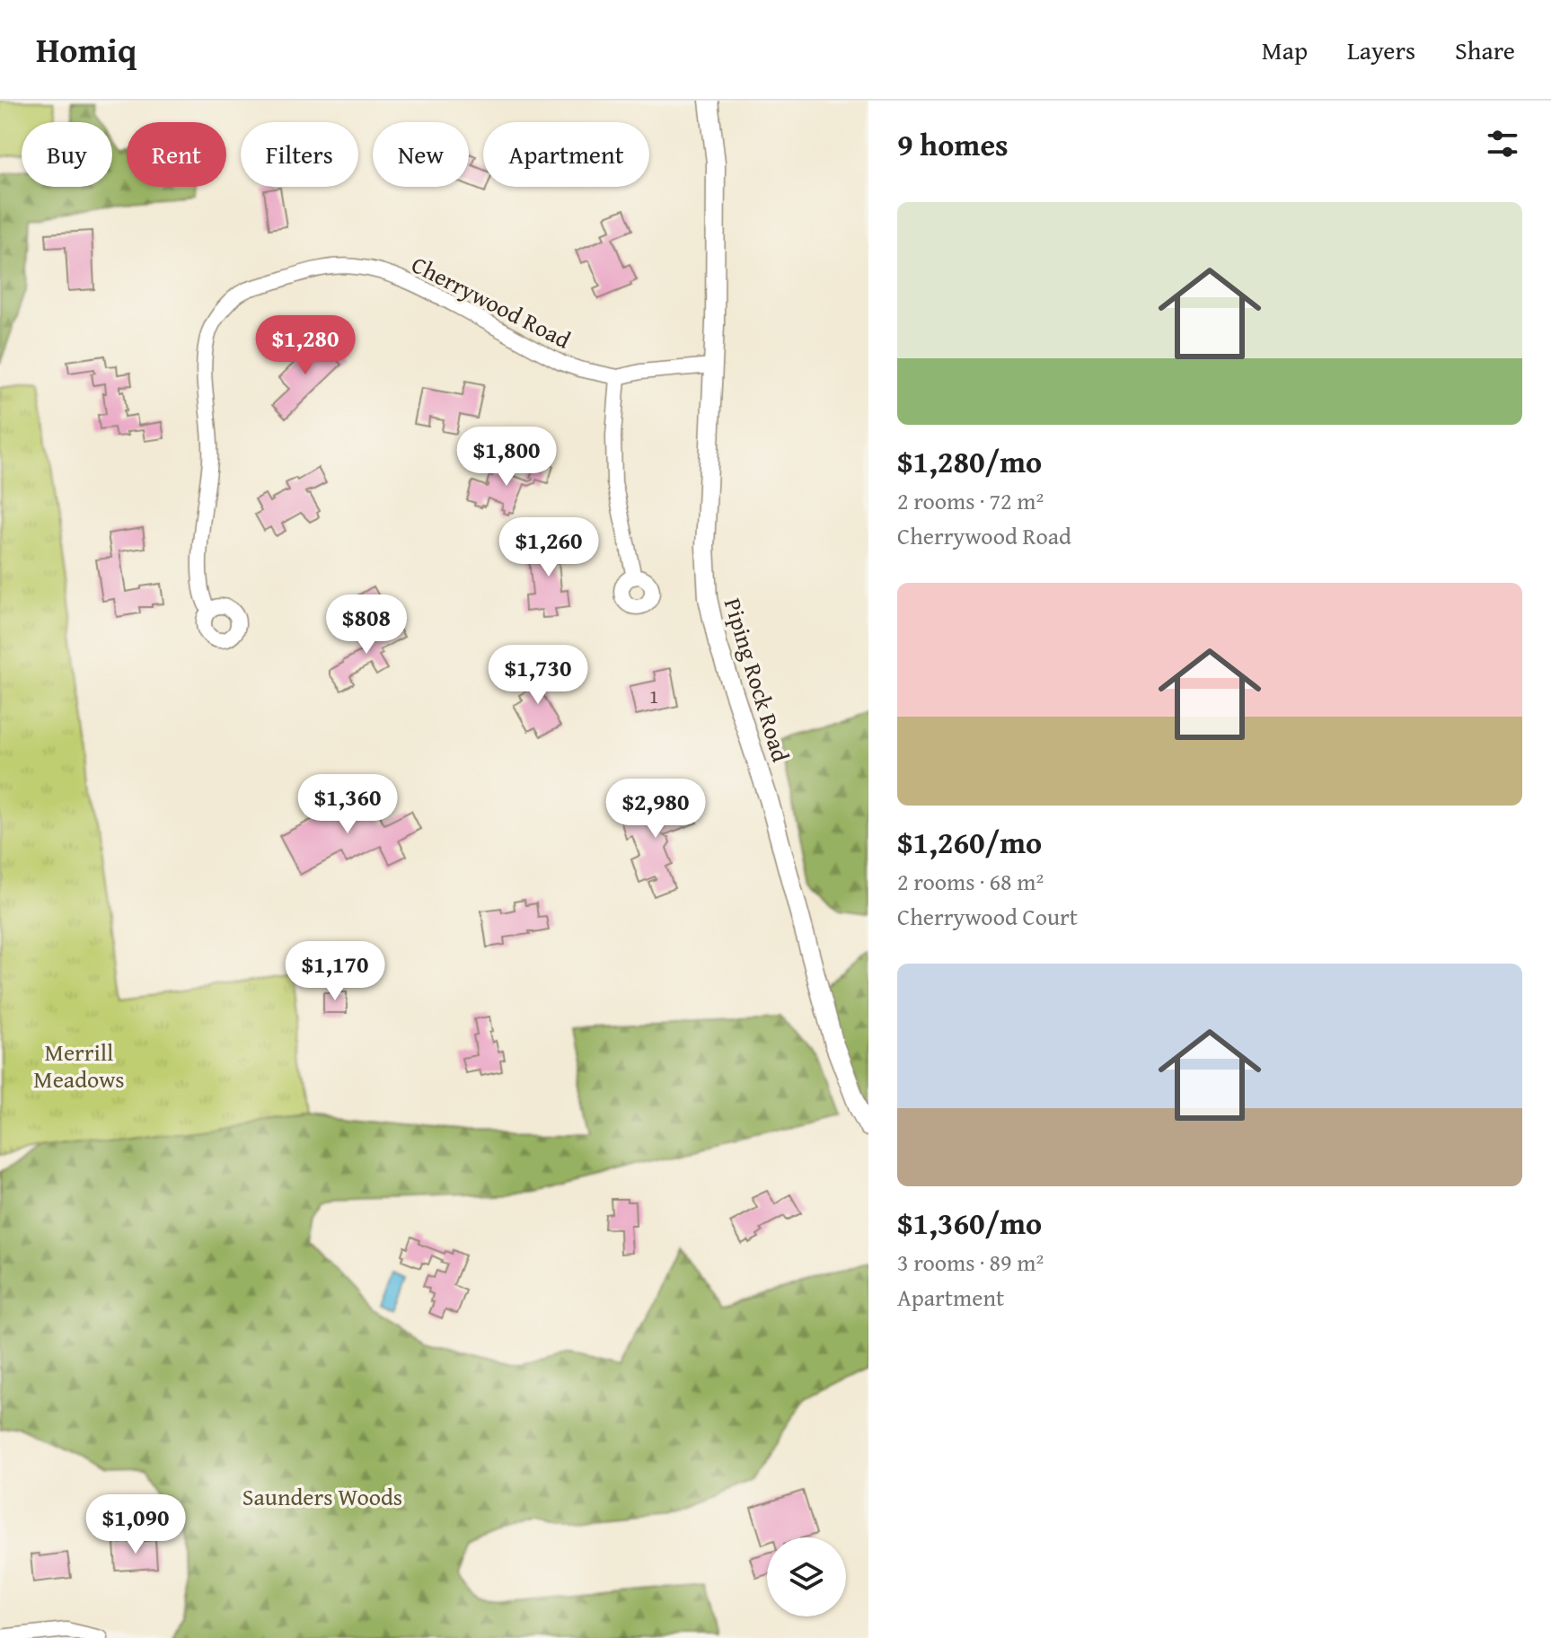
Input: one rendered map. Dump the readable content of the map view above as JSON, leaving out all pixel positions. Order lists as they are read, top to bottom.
{
  "streets": {
    "street": ["Cherrywood Road", "Piping Rock Road"]
  },
  "crossings": [
    ["Cherrywood Road", "Piping Rock Road"]
  ],
  "parks": ["Merrill Meadows", "Saunders Woods"],
  "house_numbers": ["1"],
  "page": {
    "header": "Homiq",
    "nav": ["Map", "Layers", "Share"],
    "heading": "9 homes",
    "chip": [
      "Buy",
      "Rent",
      "Filters",
      "New",
      "Apartment"
    ],
    "list": [
      {
        "name": "$1,280/mo",
        "note": "2 rooms · 72 m² · Cherrywood Road"
      },
      {
        "name": "$1,260/mo",
        "note": "2 rooms · 68 m² · Cherrywood Court"
      },
      {
        "name": "$1,360/mo",
        "note": "3 rooms · 89 m² · Apartment"
      }
    ],
    "price": [
      "$1,280",
      "$1,800",
      "$1,260",
      "$808",
      "$1,730",
      "$1,360",
      "$2,980",
      "$1,170",
      "$1,090"
    ]
  }
}
